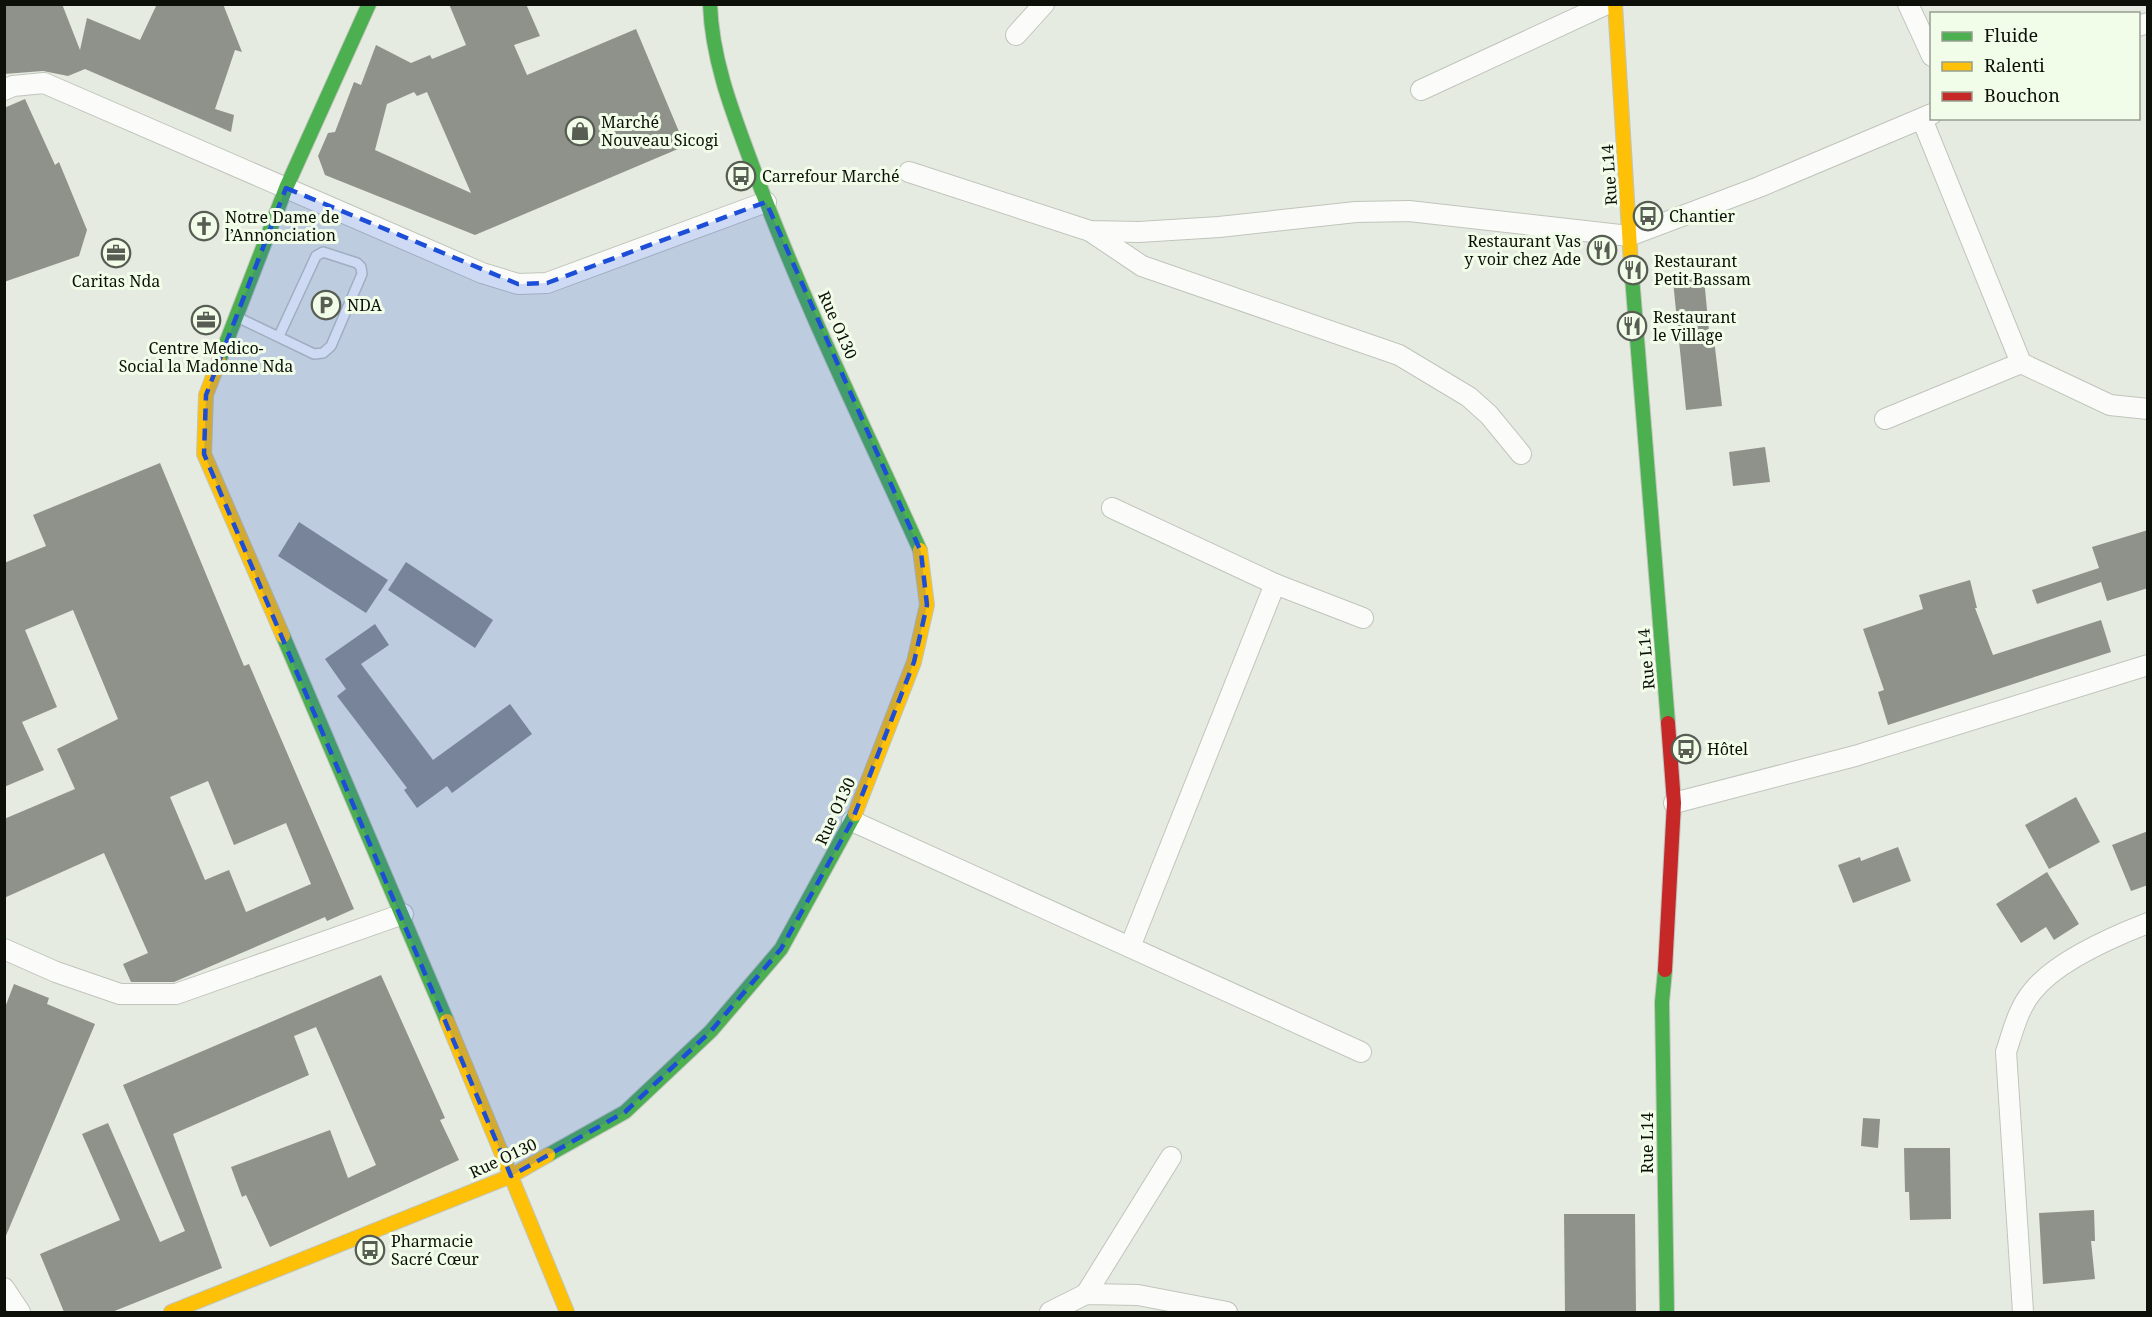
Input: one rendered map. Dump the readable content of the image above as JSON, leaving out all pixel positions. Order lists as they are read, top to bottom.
{
  "streets": {
    "street": ["Rue L14", "Rue O130"]
  },
  "places": {
    "shop": ["Marché Nouveau Sicogi"],
    "bus stop": [
      "Carrefour Marché",
      "Chantier",
      "Hôtel",
      "Pharmacie Sacré Cœur"
    ],
    "church": ["Notre Dame de l’Annonciation"],
    "restaurant": ["Restaurant Vas y voir chez Ade", "Restaurant Petit Bassam", "Restaurant le Village"],
    "office": ["Caritas Nda", "Centre Medico- Social la Madonne Nda"],
    "parking": ["NDA"]
  },
  "legend": ["Fluide", "Ralenti", "Bouchon"]
}
